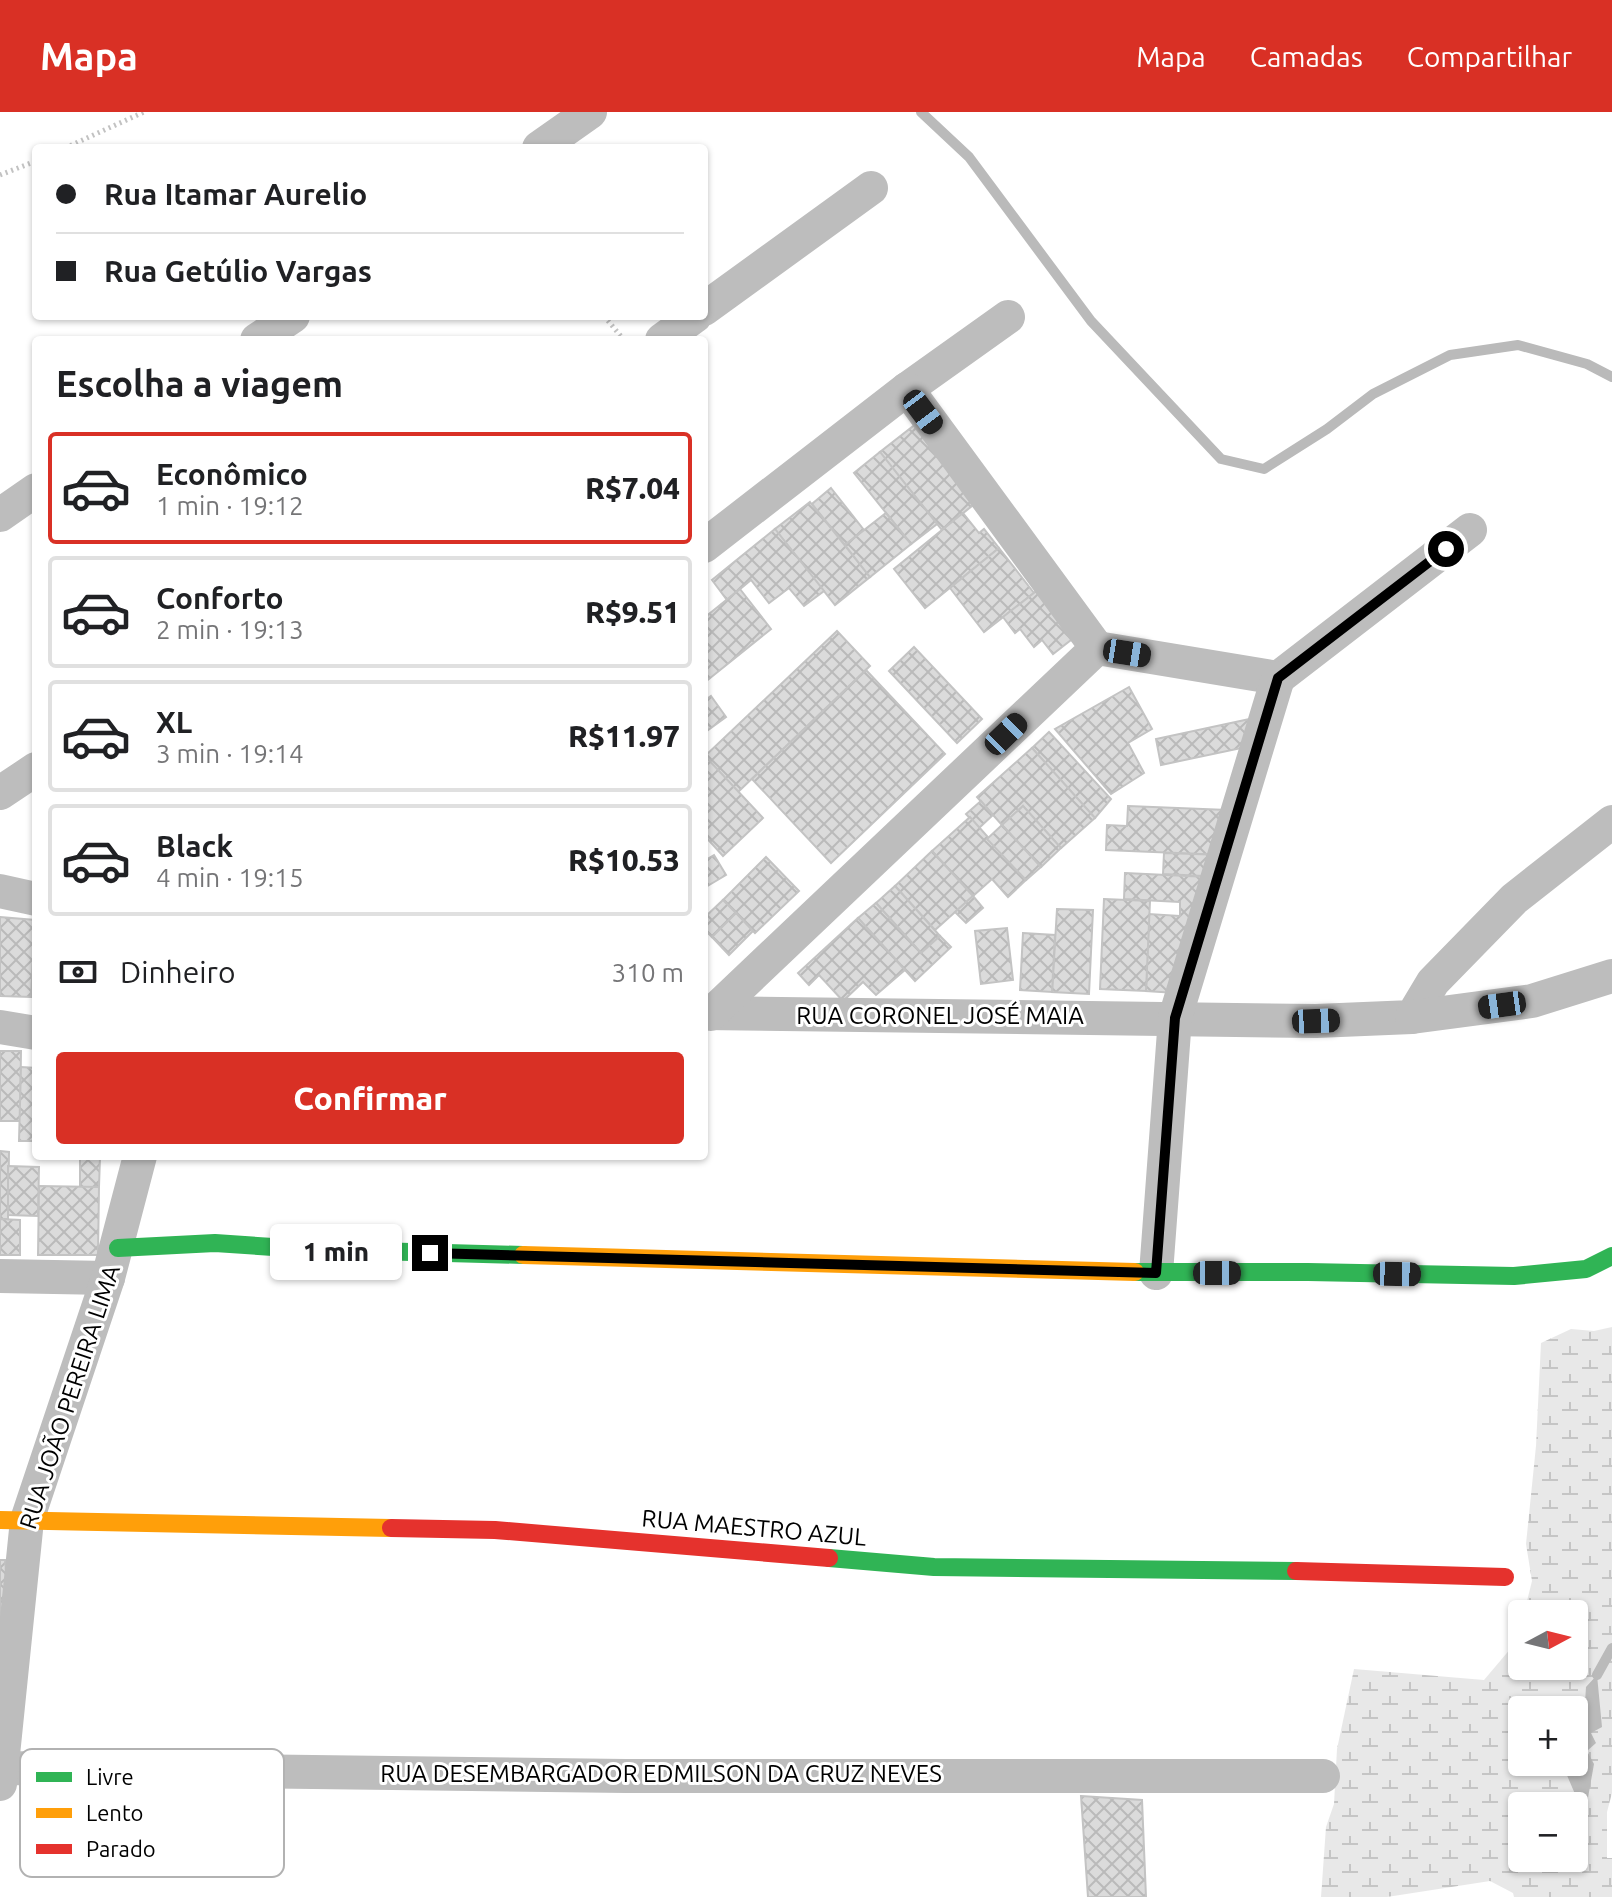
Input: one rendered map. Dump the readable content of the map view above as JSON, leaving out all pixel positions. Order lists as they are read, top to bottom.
{
  "streets": {
    "street": [
      "RUA CORONEL JOSÉ MAIA",
      "RUA JOÃO PEREIRA LIMA",
      "RUA MAESTRO AZUL",
      "RUA DESEMBARGADOR EDMILSON DA CRUZ NEVES"
    ]
  },
  "crossings": [
    ["RUA JOÃO PEREIRA LIMA", "RUA MAESTRO AZUL"]
  ],
  "legend": ["Livre", "Lento", "Parado"],
  "north": "right",
  "page": {
    "header": "Mapa",
    "nav": ["Mapa", "Camadas", "Compartilhar"],
    "banner": ["Rua Itamar Aurelio", "Rua Getúlio Vargas"],
    "heading": "Escolha a viagem",
    "list": [
      {
        "name": "Econômico",
        "note": "1 min · 19:12",
        "value": "R$7.04"
      },
      {
        "name": "Conforto",
        "note": "2 min · 19:13",
        "value": "R$9.51"
      },
      {
        "name": "XL",
        "note": "3 min · 19:14",
        "value": "R$11.97"
      },
      {
        "name": "Black",
        "note": "4 min · 19:15",
        "value": "R$10.53"
      }
    ],
    "pay": ["Dinheiro", "310 m"],
    "buttons": "Confirmar",
    "bubble": "1 min",
    "map_buttons": ["+", "−"]
  }
}
